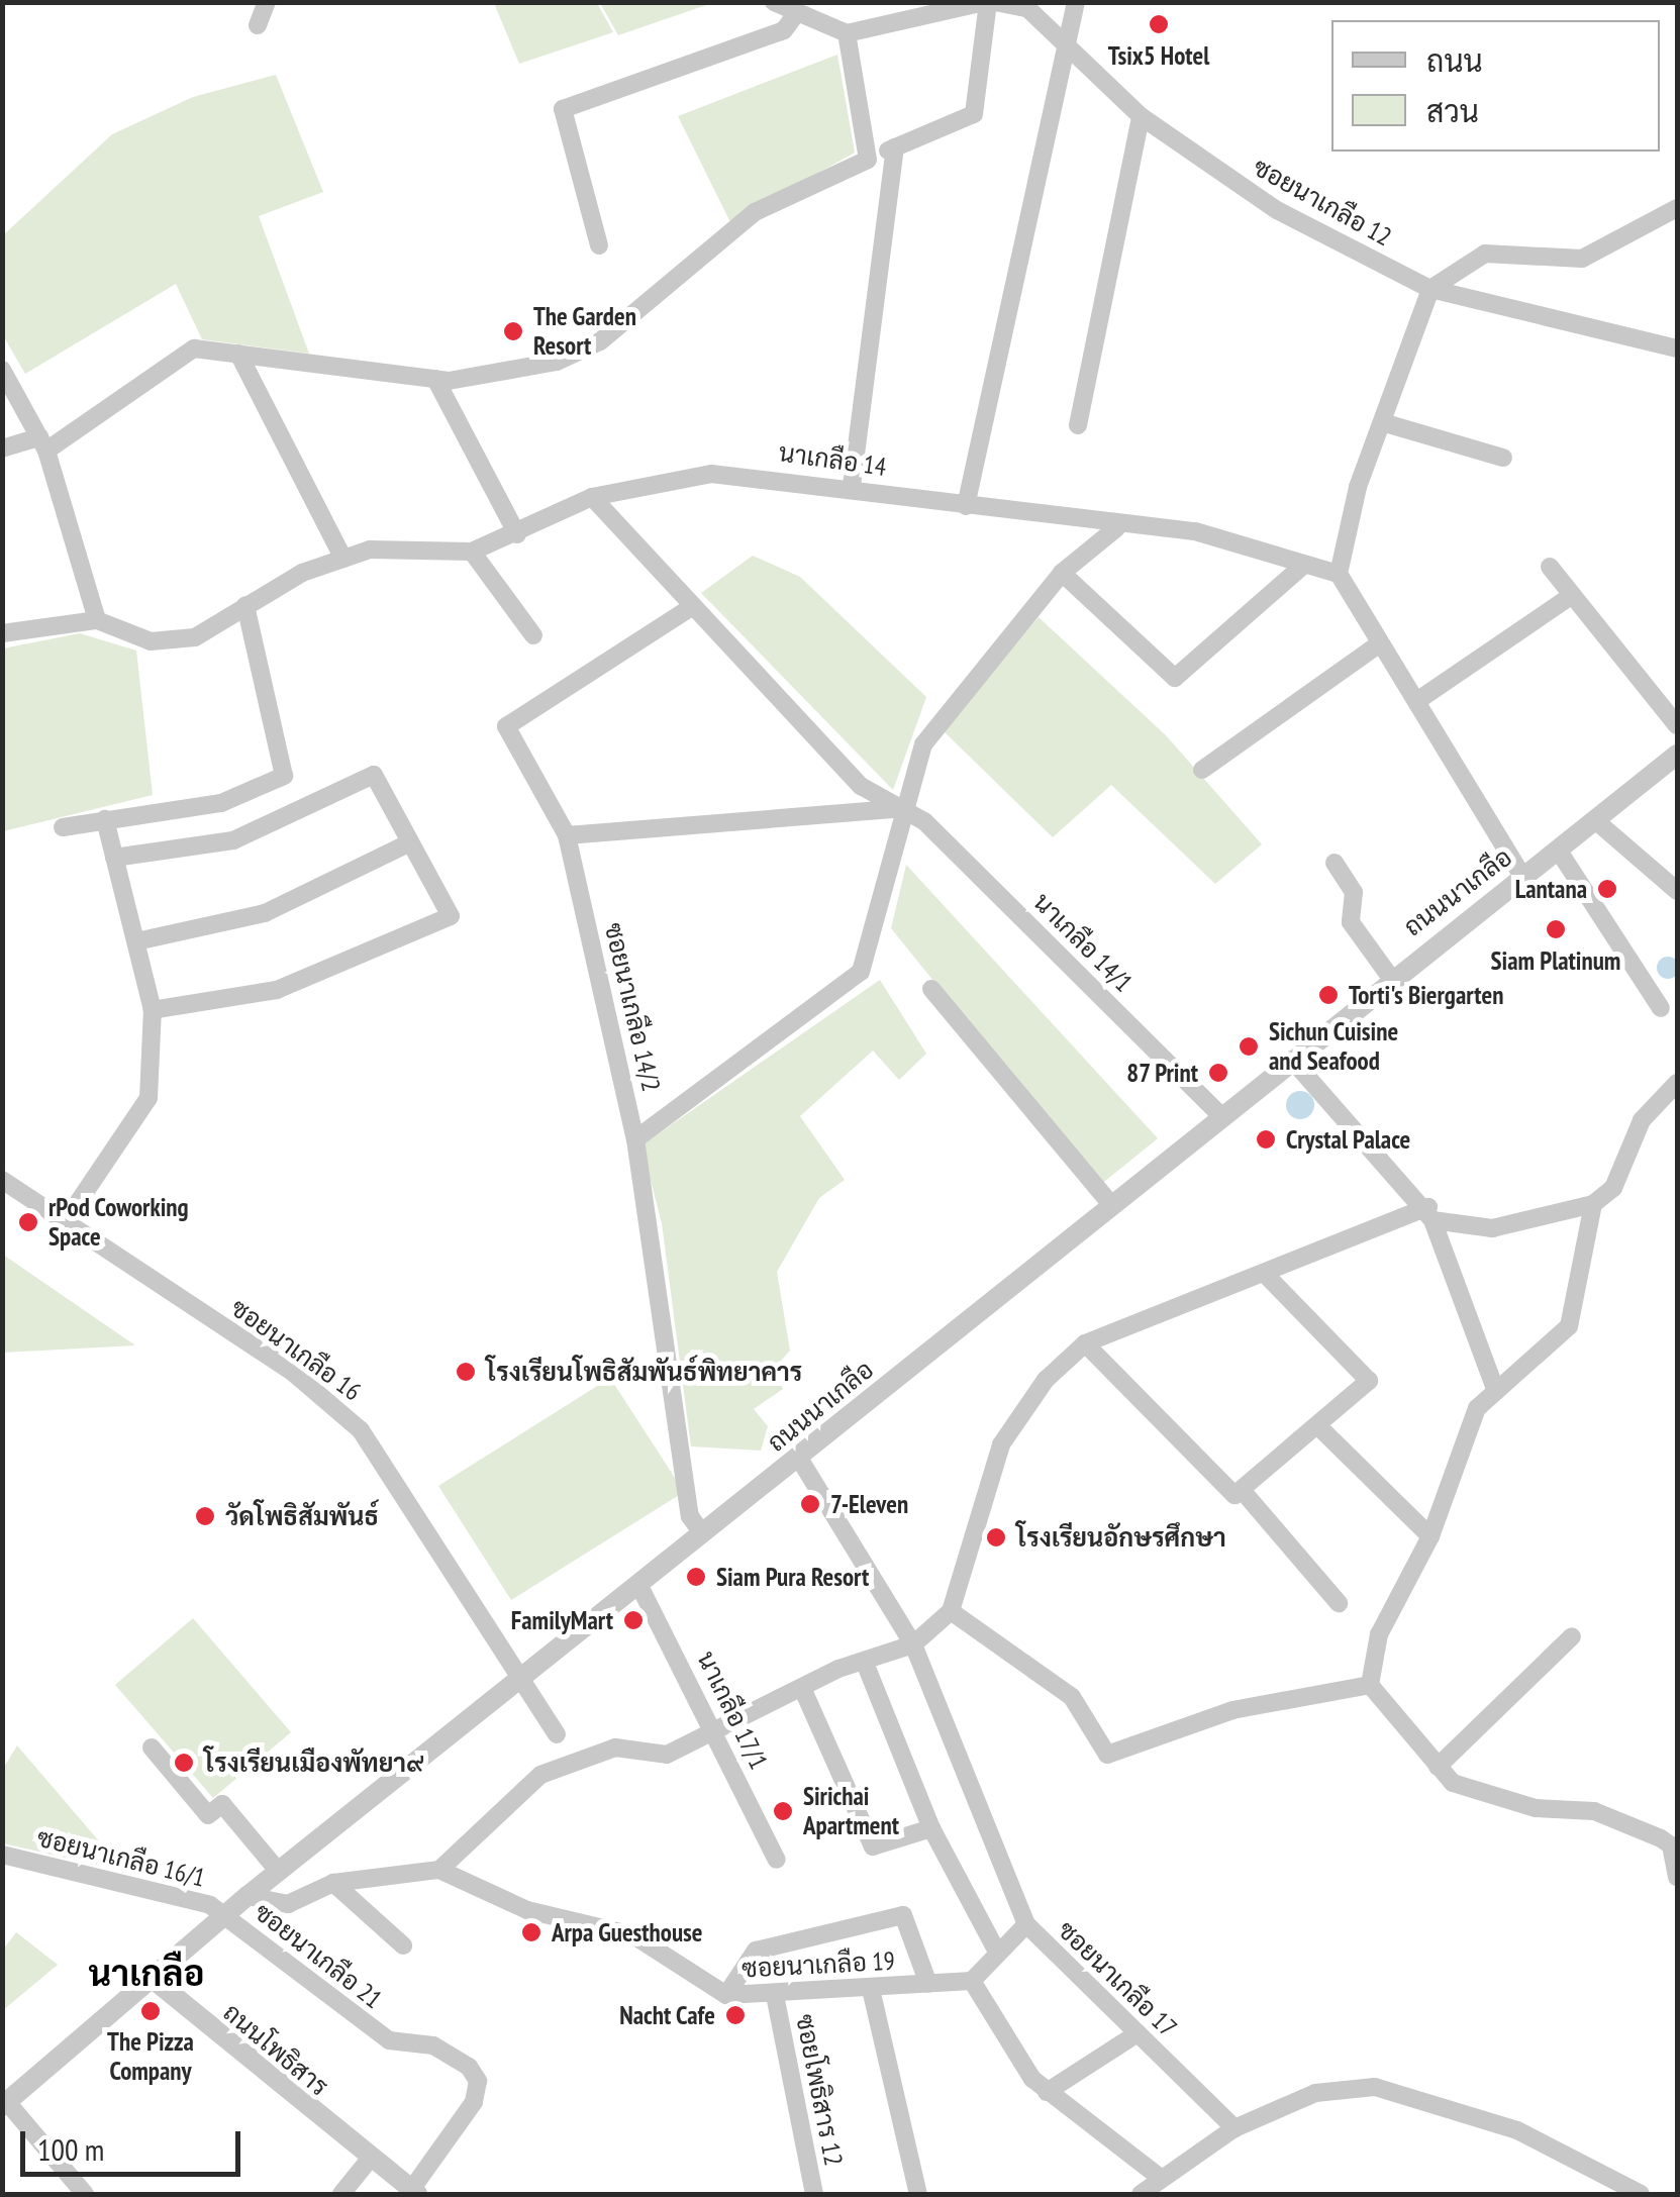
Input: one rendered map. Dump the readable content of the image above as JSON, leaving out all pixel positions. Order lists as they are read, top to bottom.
{
  "streets": {
    "street": [
      "ซอยนาเกลือ 12",
      "นาเกลือ 14",
      "ถนนนาเกลือ",
      "นาเกลือ 14/1",
      "ซอยนาเกลือ 14/2",
      "ซอยนาเกลือ 16",
      "นาเกลือ 17/1",
      "ซอยนาเกลือ 16/1",
      "ซอยนาเกลือ 21",
      "ซอยนาเกลือ 19",
      "ซอยนาเกลือ 17",
      "ถนนโพธิสาร",
      "ซอยโพธิสาร 12"
    ]
  },
  "crossings": [
    ["นาเกลือ 14", "นาเกลือ 14/1"],
    ["ถนนนาเกลือ", "นาเกลือ 14/1"],
    ["ถนนนาเกลือ", "ซอยนาเกลือ 14/2"],
    ["ถนนนาเกลือ", "ซอยนาเกลือ 16"],
    ["ถนนนาเกลือ", "นาเกลือ 17/1"],
    ["ถนนนาเกลือ", "ซอยนาเกลือ 16/1"],
    ["ถนนนาเกลือ", "ซอยนาเกลือ 21"],
    ["ถนนนาเกลือ", "ซอยนาเกลือ 17"],
    ["ถนนนาเกลือ", "ถนนโพธิสาร"],
    ["นาเกลือ 14/1", "ซอยนาเกลือ 14/2"],
    ["ซอยนาเกลือ 16/1", "ซอยนาเกลือ 21"],
    ["ซอยนาเกลือ 21", "ถนนโพธิสาร"],
    ["ซอยนาเกลือ 19", "ซอยโพธิสาร 12"]
  ],
  "districts": ["นาเกลือ"],
  "places": [
    "Tsix5 Hotel",
    "The Garden Resort",
    "Lantana",
    "Siam Platinum",
    "Torti's Biergarten",
    "Sichun Cuisine and Seafood",
    "87 Print",
    "Crystal Palace",
    "rPod Coworking Space",
    "โรงเรียนโพธิสัมพันธ์พิทยาคาร",
    "7-Eleven",
    "วัดโพธิสัมพันธ์",
    "โรงเรียนอักษรศึกษา",
    "Siam Pura Resort",
    "FamilyMart",
    "โรงเรียนเมืองพัทยา๙",
    "Sirichai Apartment",
    "Arpa Guesthouse",
    "The Pizza Company",
    "Nacht Cafe"
  ],
  "legend": ["ถนน", "สวน"],
  "scale_bar": "100 m"
}
